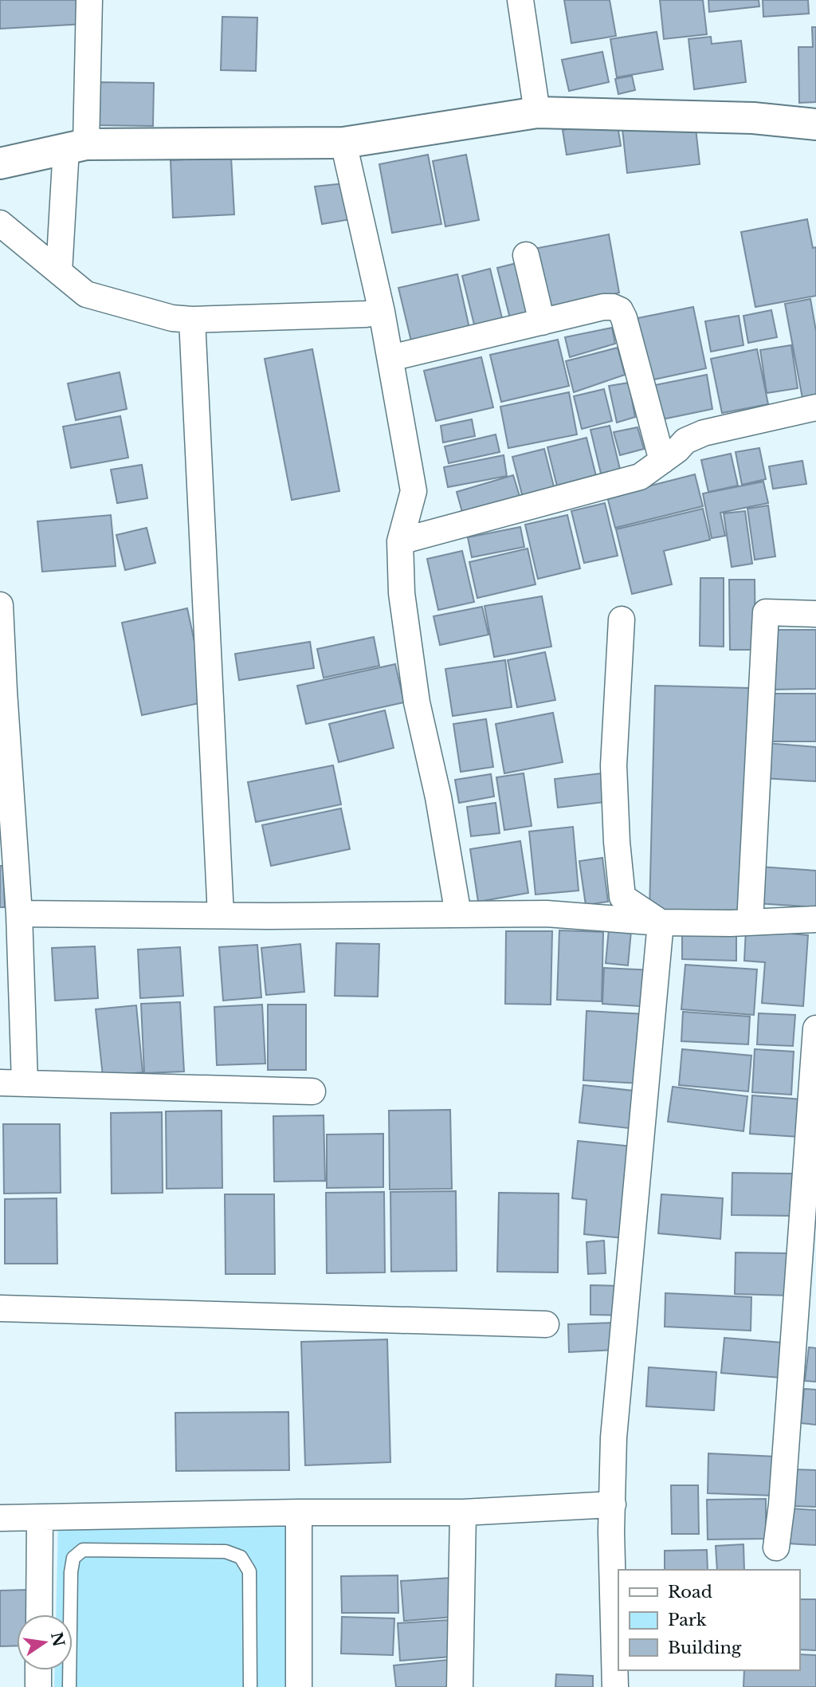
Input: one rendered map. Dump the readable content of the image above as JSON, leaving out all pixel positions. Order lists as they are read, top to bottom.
{
  "legend": ["Road", "Park", "Building"],
  "north": "right"
}
